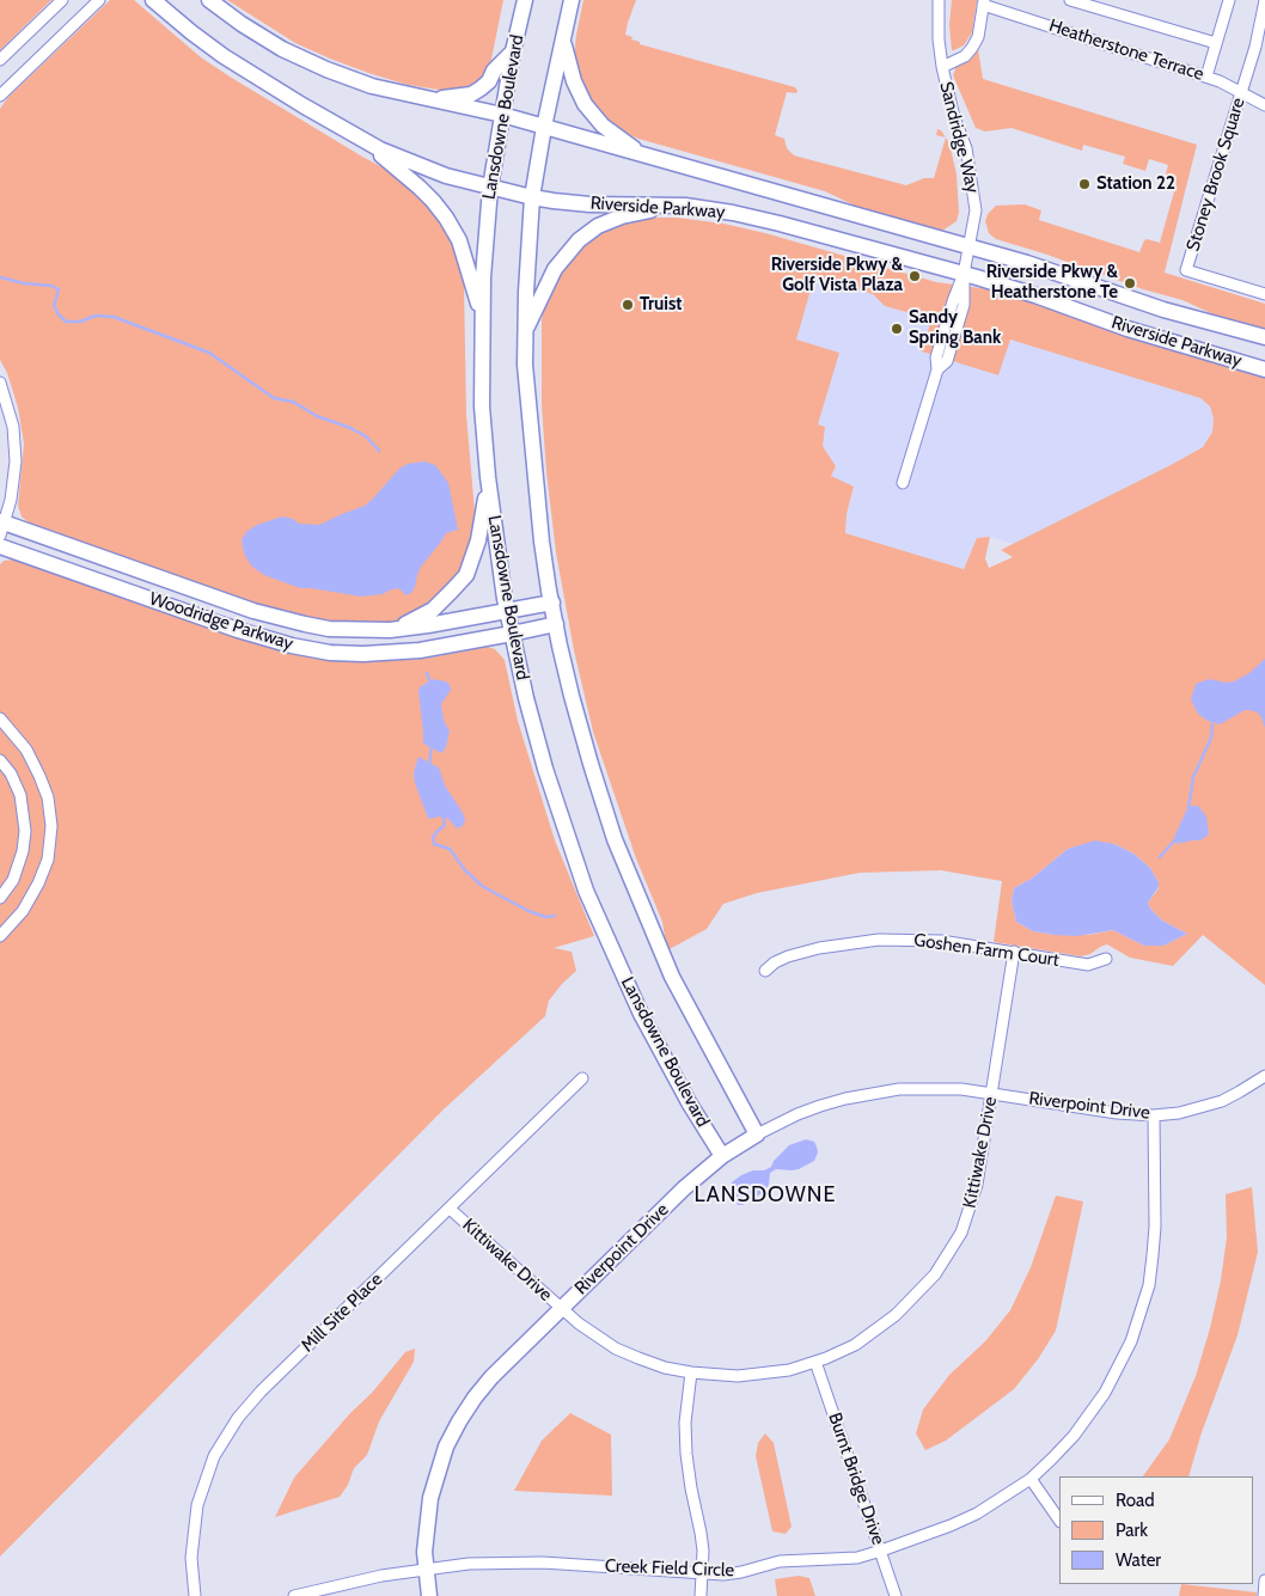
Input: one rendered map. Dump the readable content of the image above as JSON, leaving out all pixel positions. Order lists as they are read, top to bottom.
{
  "streets": {
    "street": [
      "Heatherstone Terrace",
      "Lansdowne Boulevard",
      "Sandridge Way",
      "Stoney Brook Square",
      "Riverside Parkway",
      "Woodridge Parkway",
      "Goshen Farm Court",
      "Riverpoint Drive",
      "Kittiwake Drive",
      "Mill Site Place",
      "Burnt Bridge Drive",
      "Creek Field Circle"
    ]
  },
  "crossings": [
    ["Heatherstone Terrace", "Stoney Brook Square"],
    ["Lansdowne Boulevard", "Riverside Parkway"],
    ["Lansdowne Boulevard", "Woodridge Parkway"],
    ["Lansdowne Boulevard", "Riverpoint Drive"],
    ["Sandridge Way", "Riverside Parkway"],
    ["Goshen Farm Court", "Kittiwake Drive"],
    ["Riverpoint Drive", "Kittiwake Drive"],
    ["Riverpoint Drive", "Creek Field Circle"],
    ["Kittiwake Drive", "Mill Site Place"],
    ["Kittiwake Drive", "Burnt Bridge Drive"],
    ["Burnt Bridge Drive", "Creek Field Circle"]
  ],
  "districts": ["LANSDOWNE"],
  "places": [
    "Station 22",
    "Riverside Pkwy & Golf Vista Plaza",
    "Riverside Pkwy & Heatherstone Te",
    "Truist",
    "Sandy Spring Bank"
  ],
  "legend": ["Road", "Park", "Water"]
}
